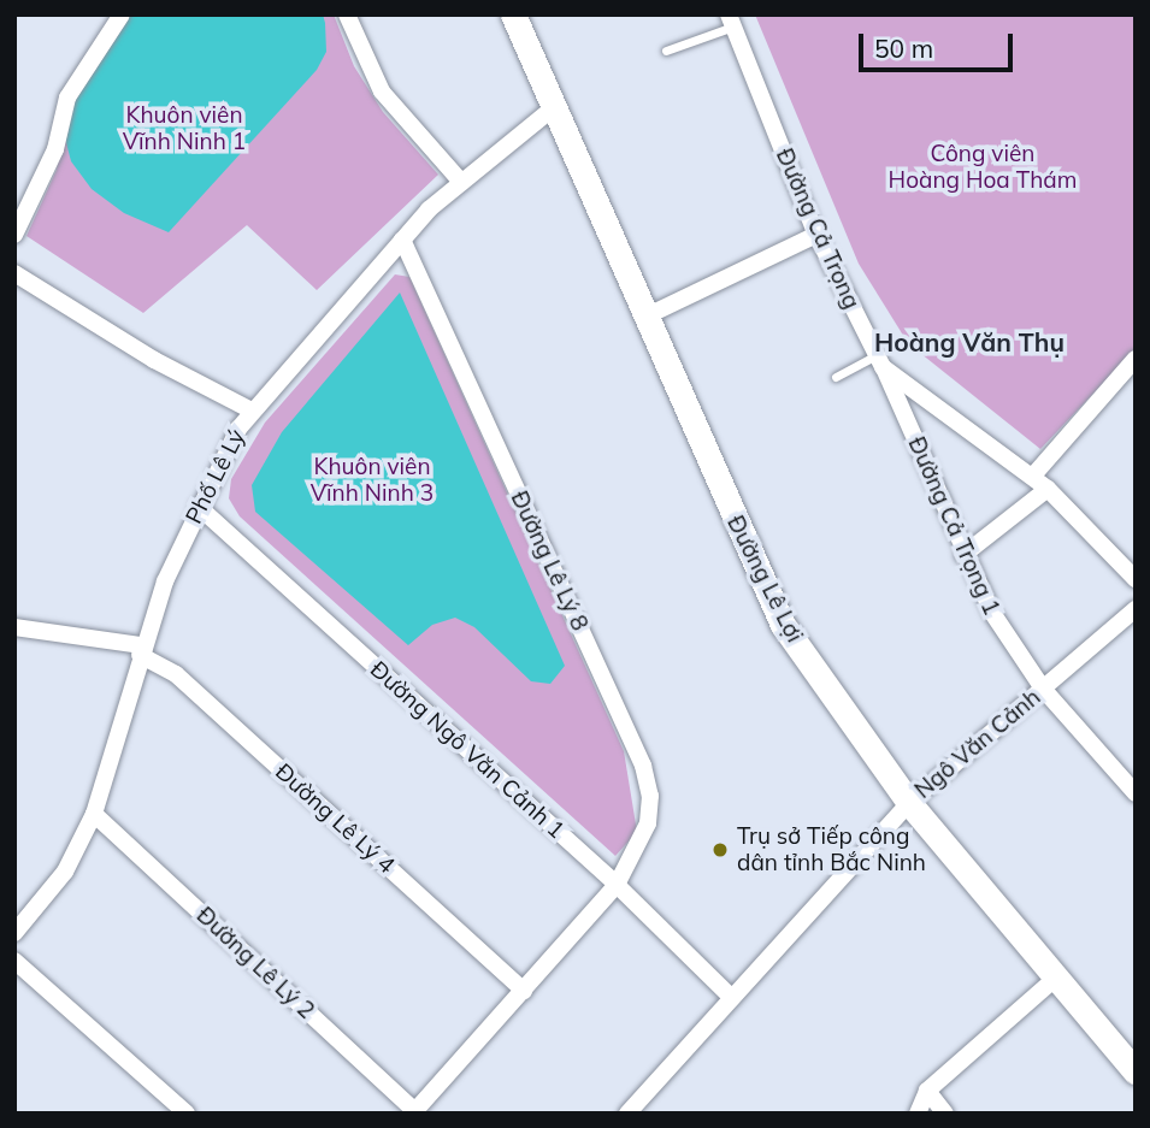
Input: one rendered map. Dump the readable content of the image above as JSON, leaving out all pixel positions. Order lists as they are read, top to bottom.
{
  "streets": {
    "main road": ["Đường Lê Lợi"],
    "street": [
      "Đường Cả Trọng",
      "Phố Lê Lý",
      "Đường Cả Trọng 1",
      "Đường Lê Lý 8",
      "Ngô Văn Cảnh",
      "Đường Ngô Văn Cảnh 1",
      "Đường Lê Lý 4",
      "Đường Lê Lý 2"
    ]
  },
  "crossings": [
    ["Đường Cả Trọng", "Đường Cả Trọng 1"],
    ["Phố Lê Lý", "Đường Lê Lý 8"],
    ["Phố Lê Lý", "Đường Lê Lợi"],
    ["Phố Lê Lý", "Đường Ngô Văn Cảnh 1"],
    ["Phố Lê Lý", "Đường Lê Lý 4"],
    ["Phố Lê Lý", "Đường Lê Lý 2"],
    ["Đường Cả Trọng 1", "Ngô Văn Cảnh"],
    ["Đường Lê Lý 8", "Đường Ngô Văn Cảnh 1"],
    ["Đường Lê Lý 8", "Đường Lê Lý 4"],
    ["Đường Lê Lý 8", "Đường Lê Lý 2"],
    ["Đường Lê Lợi", "Ngô Văn Cảnh"],
    ["Ngô Văn Cảnh", "Đường Ngô Văn Cảnh 1"]
  ],
  "districts": ["Hoàng Văn Thụ"],
  "parks": ["Khuôn viên Vĩnh Ninh 1", "Công viên Hoàng Hoa Thám", "Khuôn viên Vĩnh Ninh 3"],
  "places": ["Trụ sở Tiếp công dân tỉnh Bắc Ninh"],
  "scale_bar": "50 m"
}
